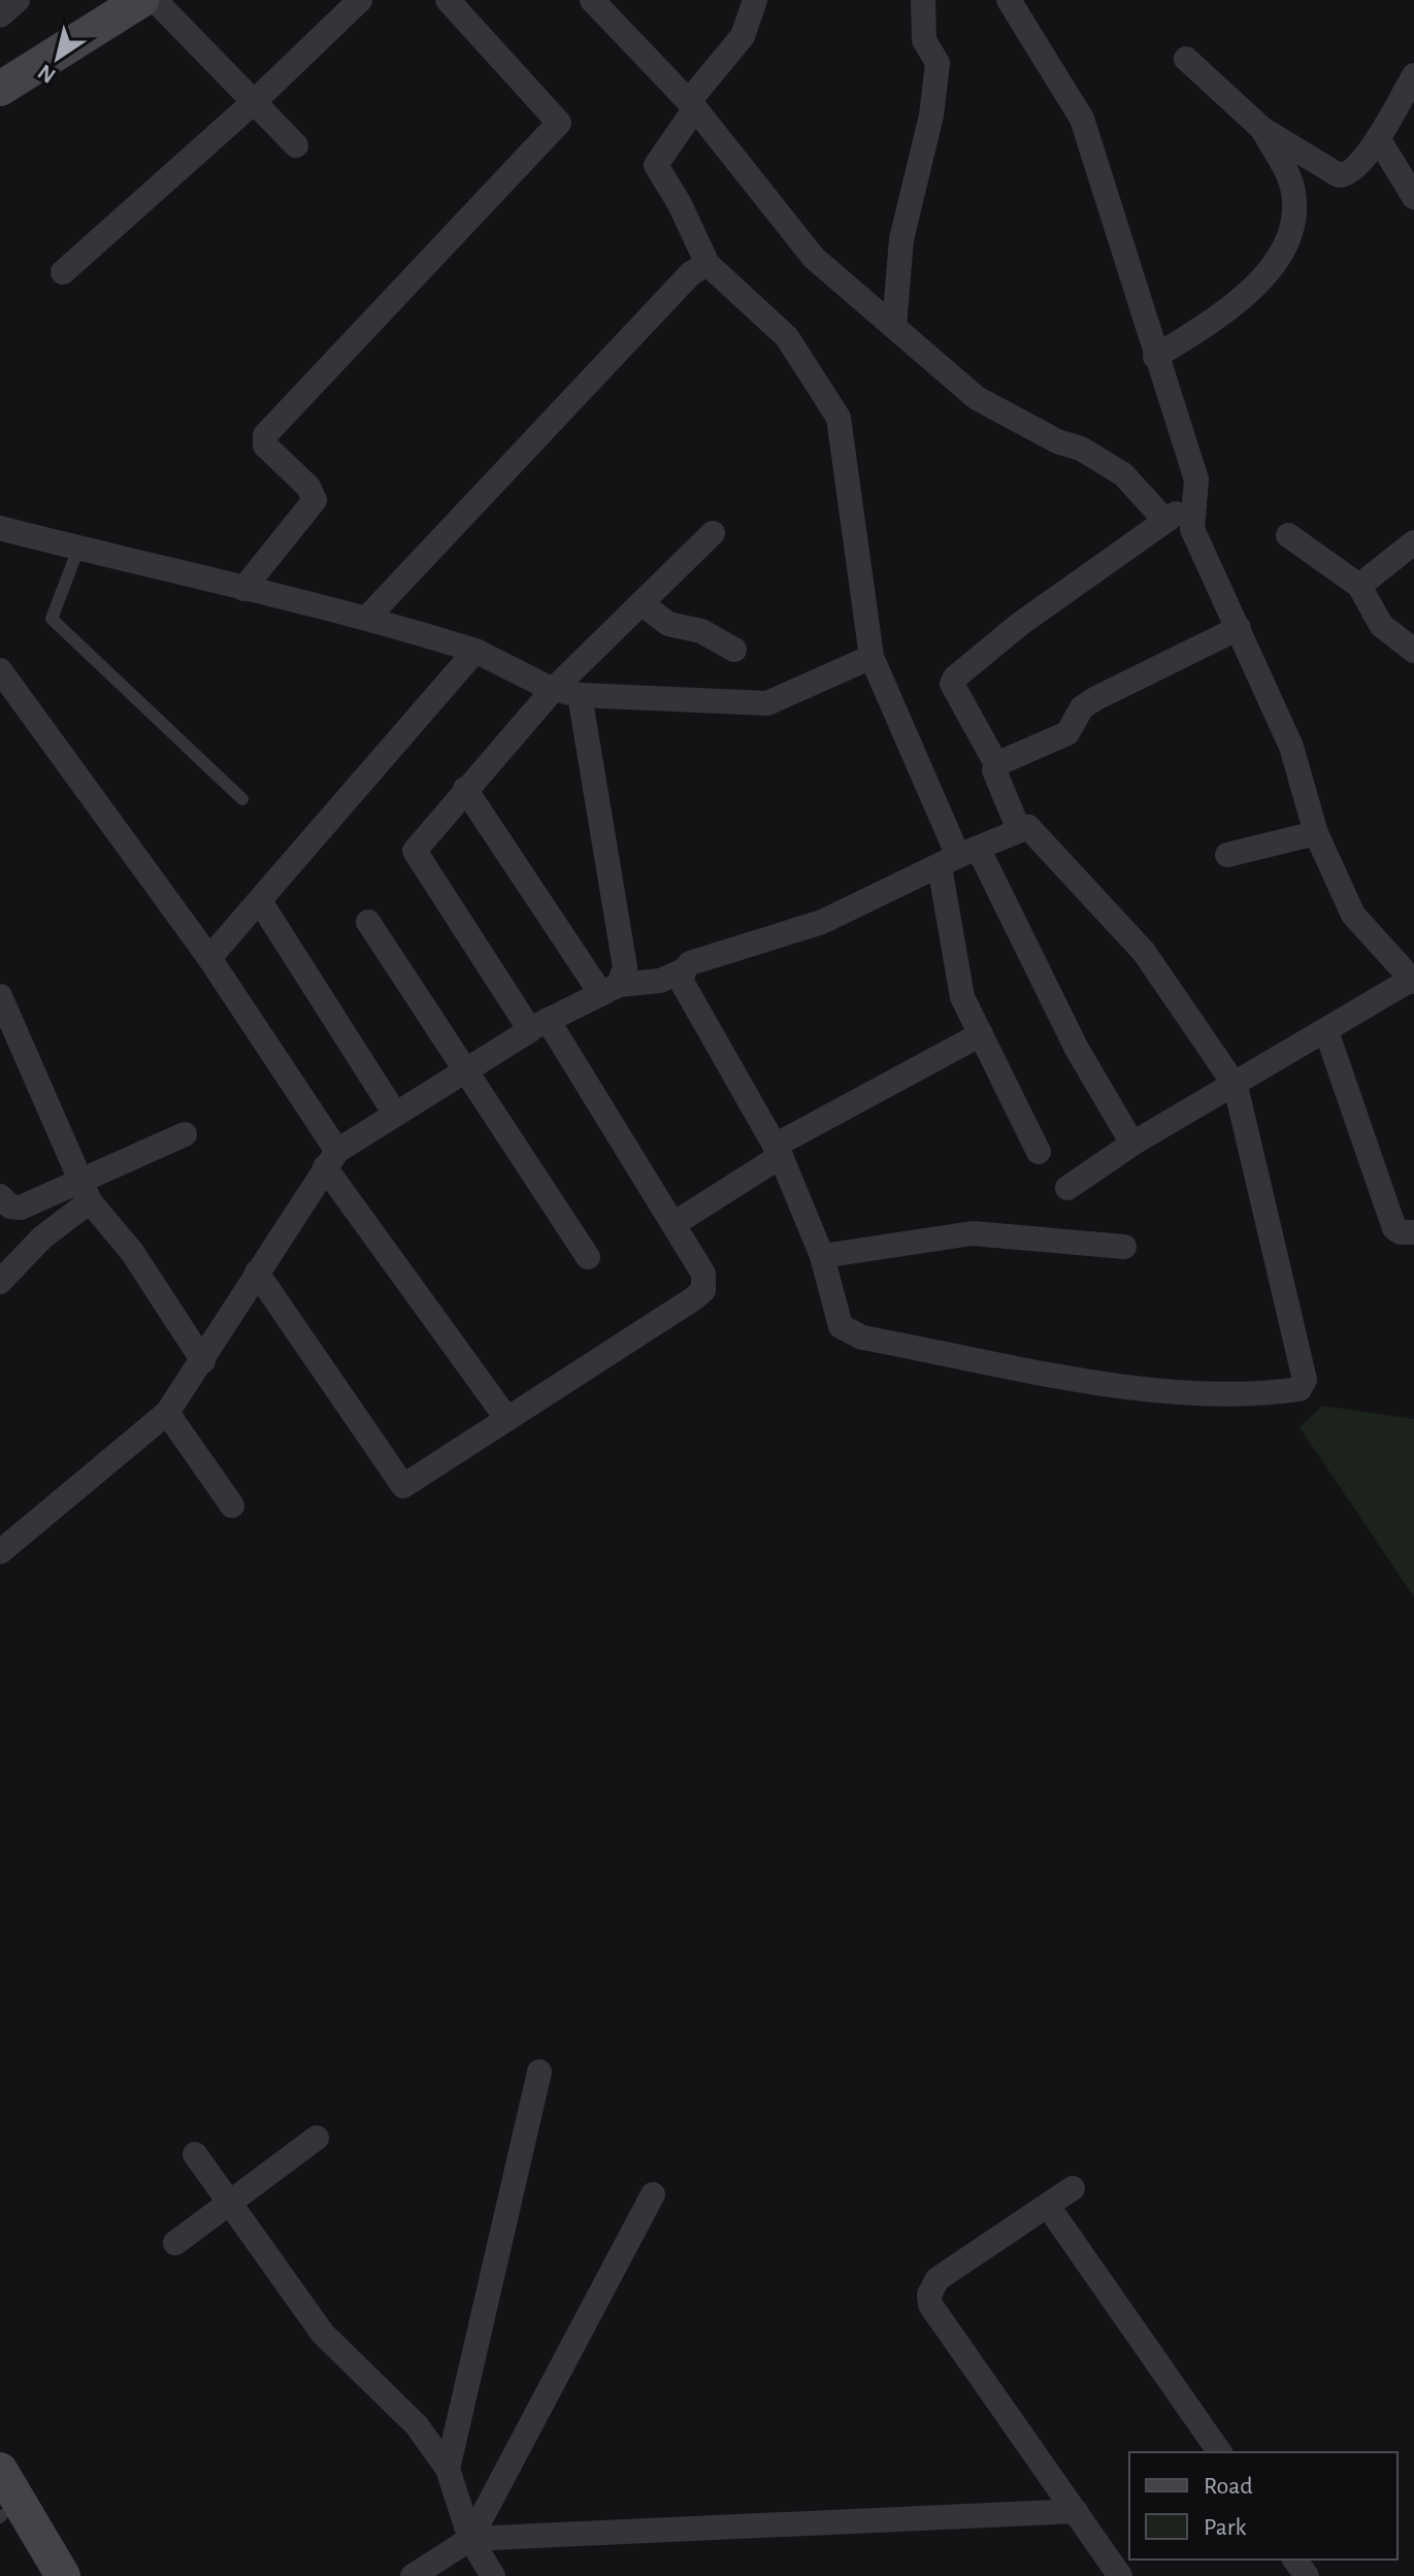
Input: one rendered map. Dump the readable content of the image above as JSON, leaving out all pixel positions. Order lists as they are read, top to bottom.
{
  "legend": ["Road", "Park"],
  "north": "bottom left"
}
